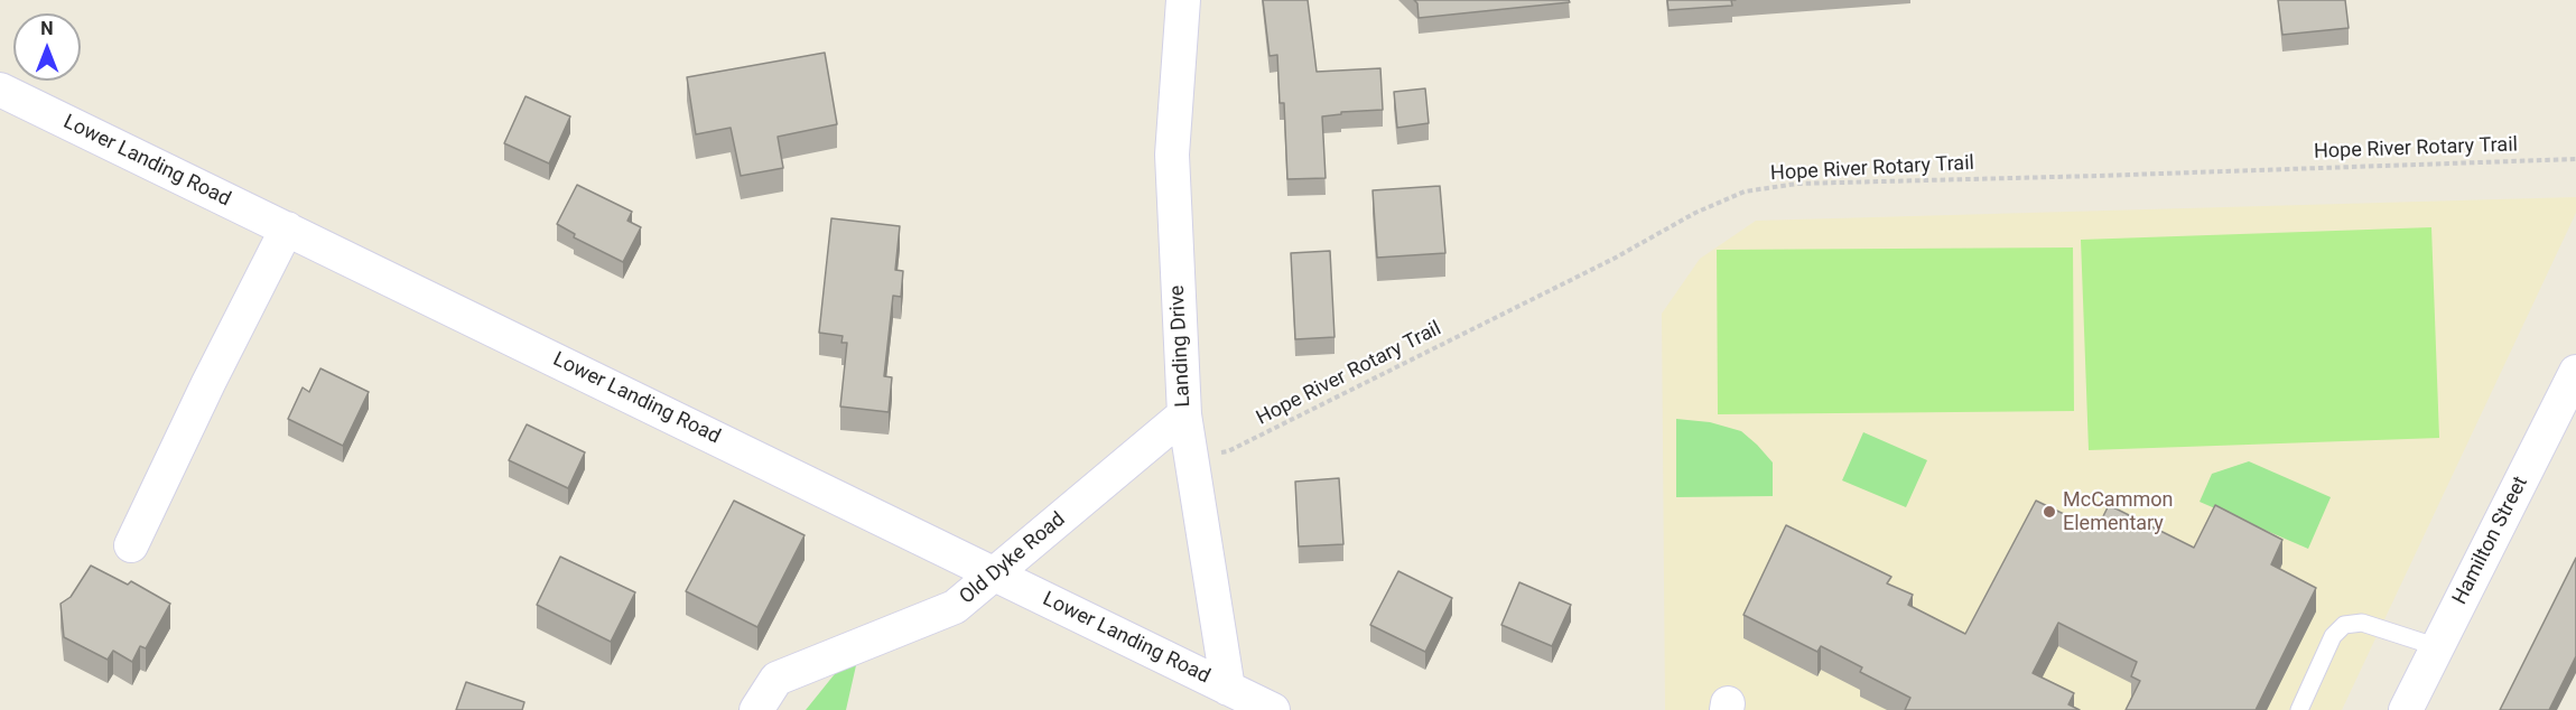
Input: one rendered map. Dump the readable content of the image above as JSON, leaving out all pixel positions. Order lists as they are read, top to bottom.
{
  "streets": {
    "street": [
      "Lower Landing Road",
      "Landing Drive",
      "Hamilton Street",
      "Old Dyke Road"
    ],
    "path": ["Hope River Rotary Trail"]
  },
  "crossings": [
    ["Hope River Rotary Trail", "Landing Drive"],
    ["Lower Landing Road", "Landing Drive"],
    ["Lower Landing Road", "Old Dyke Road"],
    ["Landing Drive", "Old Dyke Road"]
  ],
  "places": ["McCammon Elementary"],
  "north": "top"
}
